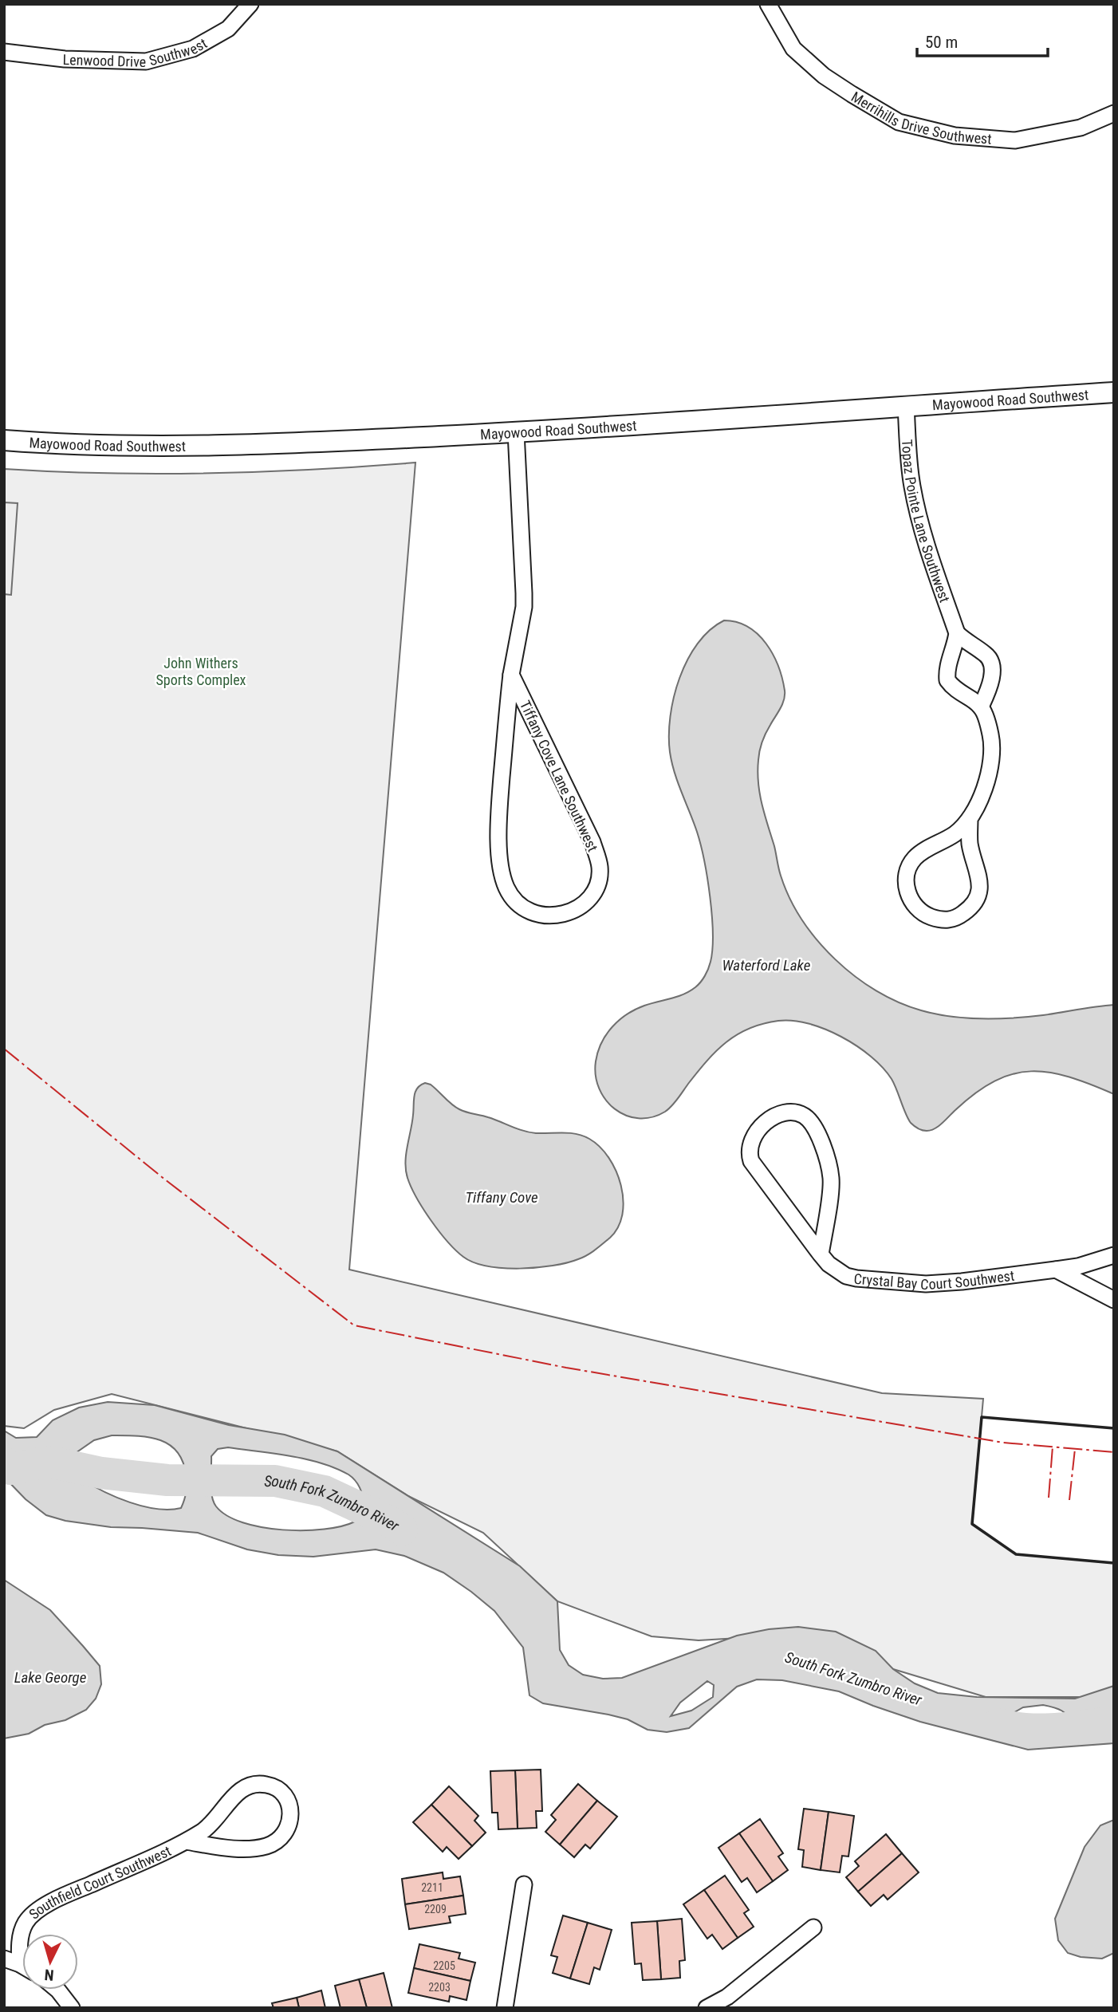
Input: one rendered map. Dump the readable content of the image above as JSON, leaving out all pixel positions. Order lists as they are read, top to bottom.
{
  "streets": {
    "street": [
      "Lenwood Drive Southwest",
      "Merrihills Drive Southwest",
      "Mayowood Road Southwest",
      "Topaz Pointe Lane Southwest",
      "Tiffany Cove Lane Southwest",
      "Crystal Bay Court Southwest",
      "Southfield Court Southwest"
    ]
  },
  "crossings": [
    ["Mayowood Road Southwest", "Topaz Pointe Lane Southwest"],
    ["Mayowood Road Southwest", "Tiffany Cove Lane Southwest"]
  ],
  "water": [
    "Waterford Lake",
    "Tiffany Cove",
    "South Fork Zumbro River",
    "Lake George"
  ],
  "parks": ["John Withers Sports Complex"],
  "house_numbers": [
    "2211",
    "2209",
    "2205",
    "2203"
  ],
  "scale_bar": "50 m",
  "north": "bottom"
}
